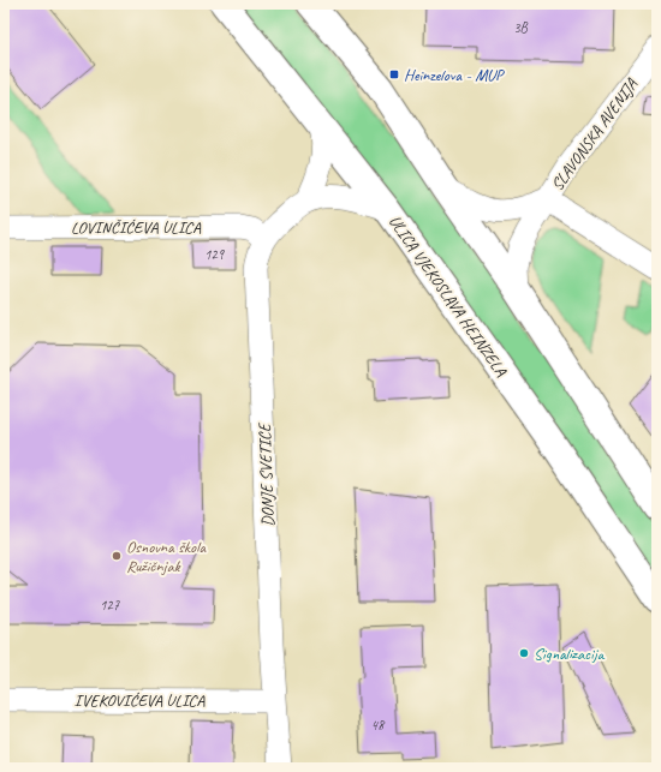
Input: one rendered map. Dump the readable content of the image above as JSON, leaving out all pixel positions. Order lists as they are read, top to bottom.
{
  "streets": {
    "main road": ["ULICA VJEKOSLAVA HEINZELA"],
    "street": [
      "SLAVONSKA AVENIJA",
      "LOVINČIĆEVA ULICA",
      "DONJE SVETICE",
      "IVEKOVIĆEVA ULICA"
    ]
  },
  "crossings": [
    ["LOVINČIĆEVA ULICA", "DONJE SVETICE"],
    ["DONJE SVETICE", "IVEKOVIĆEVA ULICA"]
  ],
  "places": {
    "transit": ["Heinzelova - MUP"],
    "other": ["Osnovna škola Ružičnjak", "Signalizacija"]
  },
  "house_numbers": [
    "3B",
    "129",
    "127",
    "48"
  ]
}
